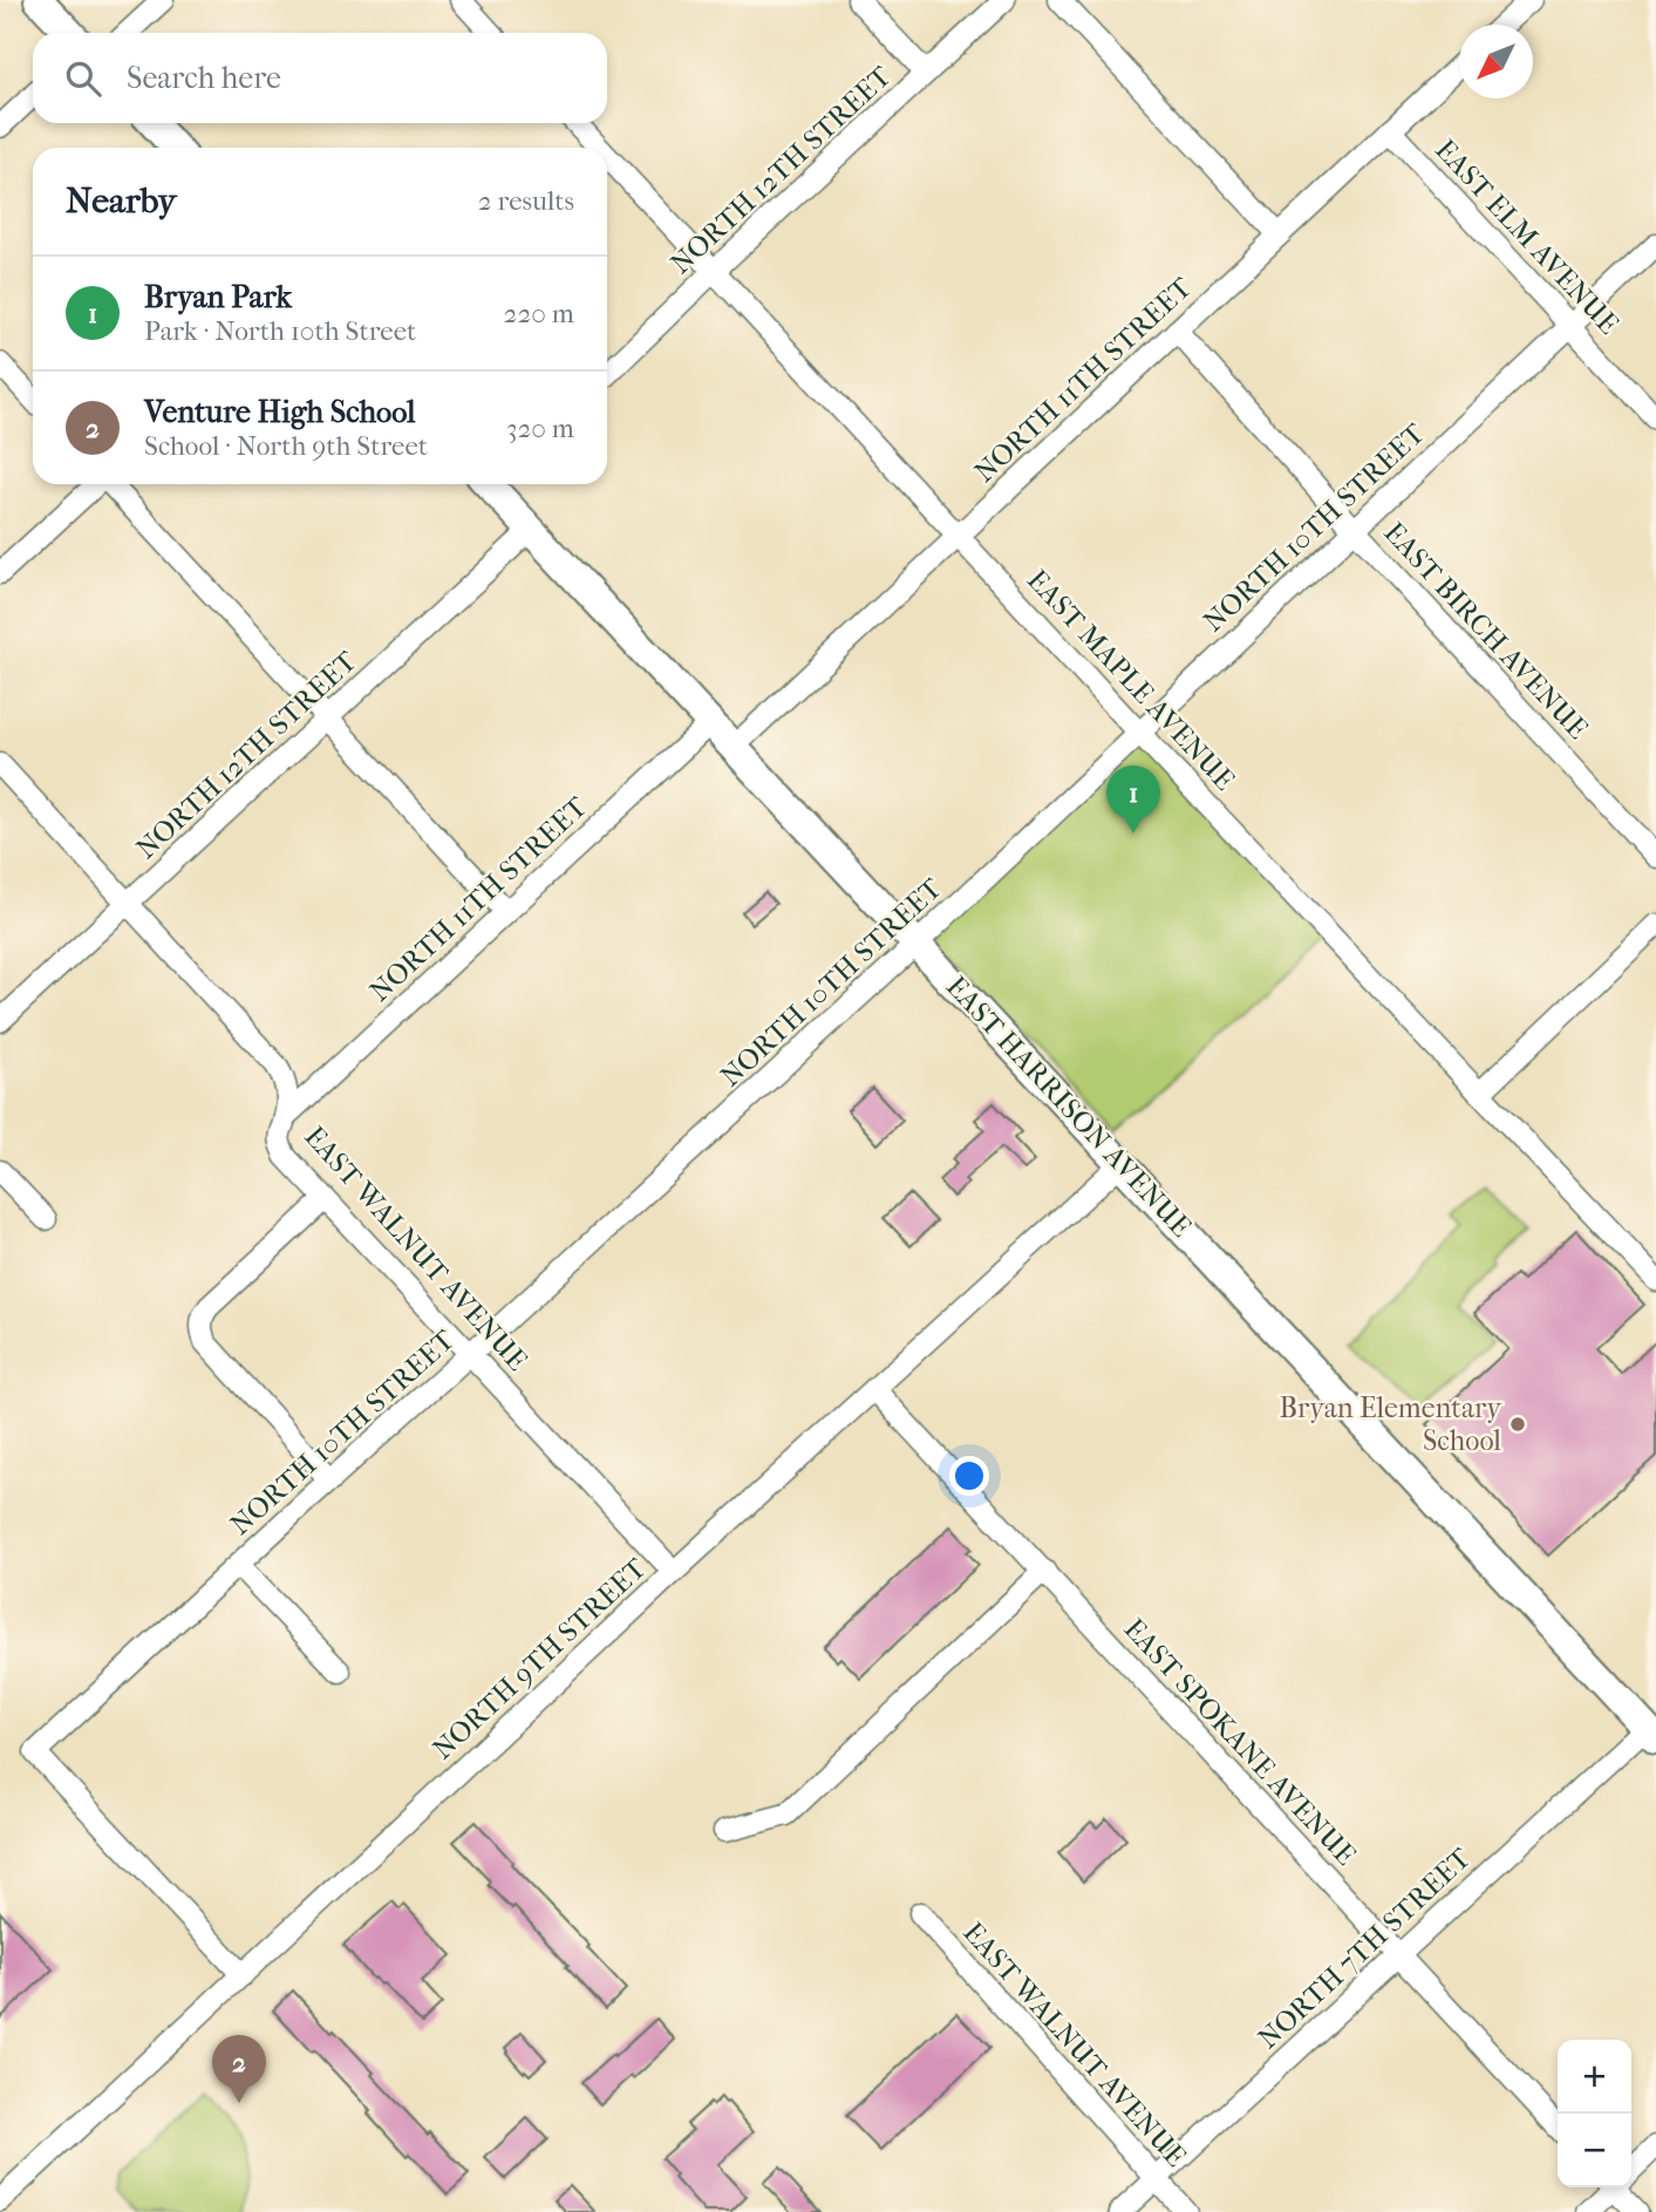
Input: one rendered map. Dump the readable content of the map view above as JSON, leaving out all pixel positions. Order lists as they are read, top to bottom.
{
  "streets": {
    "street": [
      "NORTH 12TH STREET",
      "EAST ELM AVENUE",
      "NORTH 11TH STREET",
      "NORTH 10TH STREET",
      "EAST BIRCH AVENUE",
      "EAST MAPLE AVENUE",
      "EAST HARRISON AVENUE",
      "EAST WALNUT AVENUE",
      "NORTH 9TH STREET",
      "EAST SPOKANE AVENUE",
      "NORTH 7TH STREET"
    ]
  },
  "crossings": [
    ["NORTH 12TH STREET", "EAST MAPLE AVENUE"],
    ["NORTH 12TH STREET", "EAST HARRISON AVENUE"],
    ["NORTH 12TH STREET", "EAST WALNUT AVENUE"],
    ["EAST ELM AVENUE", "NORTH 11TH STREET"],
    ["EAST ELM AVENUE", "NORTH 10TH STREET"],
    ["NORTH 11TH STREET", "EAST BIRCH AVENUE"],
    ["NORTH 11TH STREET", "EAST MAPLE AVENUE"],
    ["NORTH 11TH STREET", "EAST HARRISON AVENUE"],
    ["NORTH 11TH STREET", "EAST WALNUT AVENUE"],
    ["NORTH 10TH STREET", "EAST BIRCH AVENUE"],
    ["NORTH 10TH STREET", "EAST MAPLE AVENUE"],
    ["NORTH 10TH STREET", "EAST HARRISON AVENUE"],
    ["NORTH 10TH STREET", "EAST WALNUT AVENUE"],
    ["NORTH 10TH STREET", "NORTH 9TH STREET"],
    ["EAST HARRISON AVENUE", "NORTH 9TH STREET"],
    ["EAST HARRISON AVENUE", "NORTH 7TH STREET"],
    ["EAST WALNUT AVENUE", "NORTH 9TH STREET"],
    ["EAST WALNUT AVENUE", "NORTH 7TH STREET"],
    ["NORTH 9TH STREET", "EAST SPOKANE AVENUE"],
    ["EAST SPOKANE AVENUE", "NORTH 7TH STREET"]
  ],
  "places": ["Bryan Elementary School"],
  "north": "bottom left",
  "page": {
    "search": "Search here",
    "heading": ["Nearby", "2 results"],
    "list": [
      {
        "mark": "1",
        "name": "Bryan Park",
        "note": "Park · North 10th Street",
        "value": "220 m"
      },
      {
        "mark": "2",
        "name": "Venture High School",
        "note": "School · North 9th Street",
        "value": "320 m"
      }
    ],
    "pins": ["1", "2"],
    "map_buttons": ["+", "−"]
  }
}
